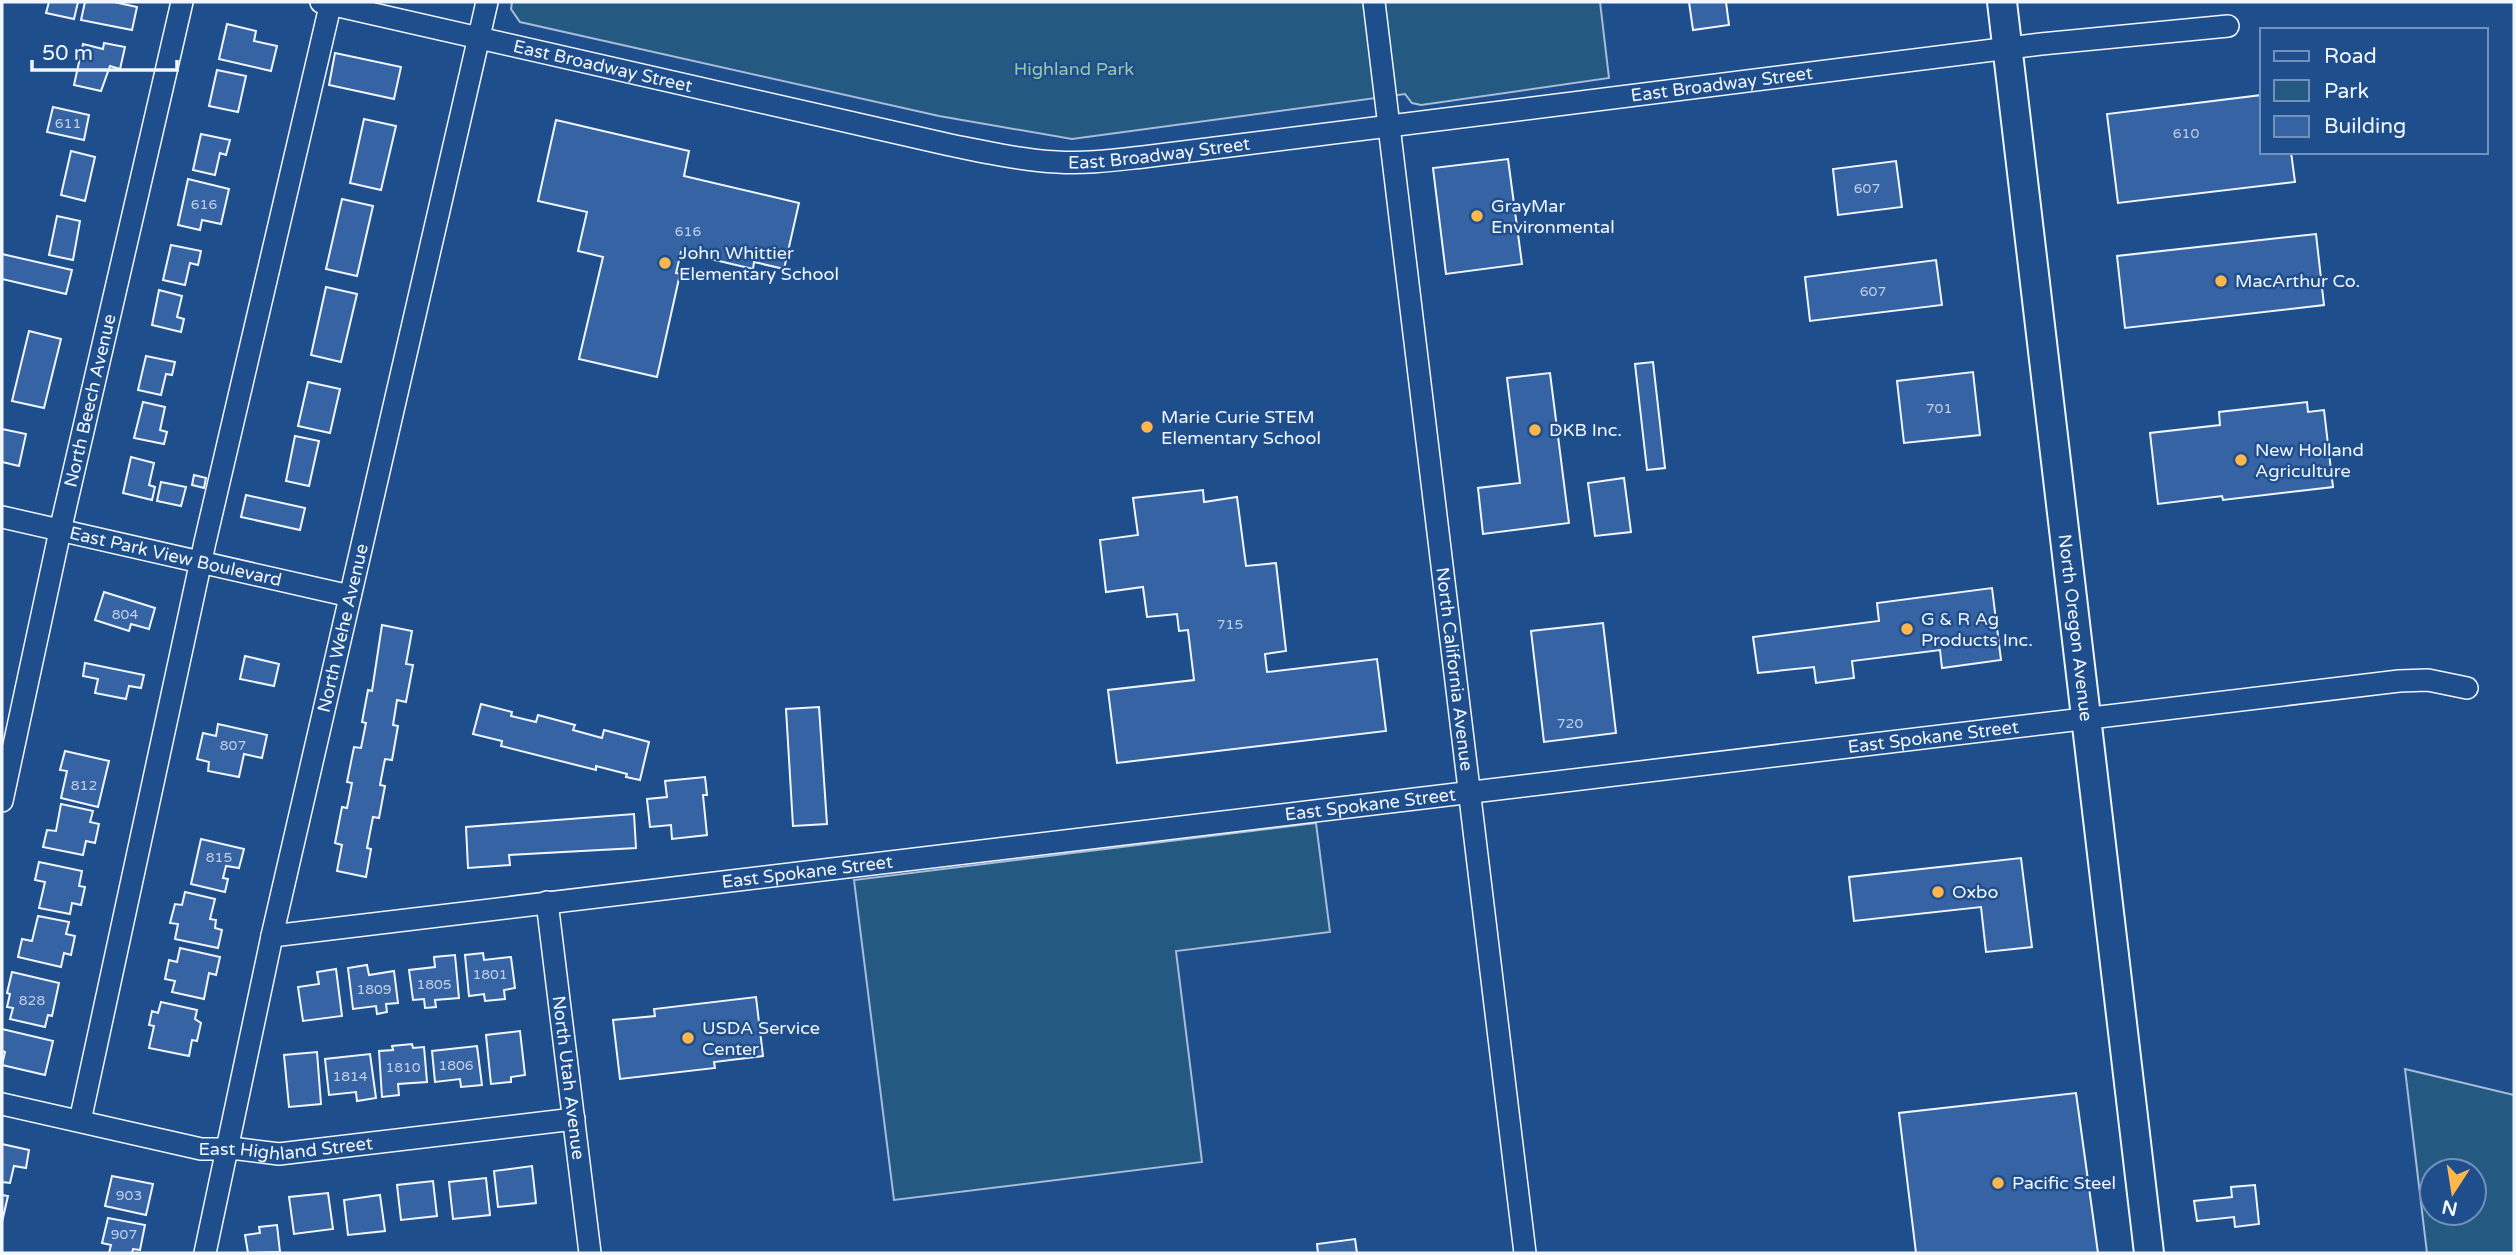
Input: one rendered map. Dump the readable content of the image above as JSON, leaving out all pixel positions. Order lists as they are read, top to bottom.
{
  "streets": {
    "main road": ["North Oregon Avenue"],
    "street": [
      "East Broadway Street",
      "North Beech Avenue",
      "East Park View Boulevard",
      "North Wehe Avenue",
      "North California Avenue",
      "East Spokane Street",
      "North Utah Avenue",
      "East Highland Street"
    ]
  },
  "crossings": [
    ["East Broadway Street", "North Wehe Avenue"],
    ["East Broadway Street", "North Oregon Avenue"],
    ["East Broadway Street", "North California Avenue"],
    ["North Beech Avenue", "East Park View Boulevard"],
    ["East Park View Boulevard", "North Wehe Avenue"],
    ["North Wehe Avenue", "East Spokane Street"],
    ["North Wehe Avenue", "East Highland Street"],
    ["North Oregon Avenue", "East Spokane Street"],
    ["North California Avenue", "East Spokane Street"],
    ["East Spokane Street", "North Utah Avenue"],
    ["North Utah Avenue", "East Highland Street"]
  ],
  "parks": ["Highland Park"],
  "places": [
    "GrayMar Environmental",
    "John Whittier Elementary School",
    "MacArthur Co.",
    "Marie Curie STEM Elementary School",
    "DKB Inc.",
    "New Holland Agriculture",
    "G & R Ag Products Inc.",
    "Oxbo",
    "USDA Service Center",
    "Pacific Steel"
  ],
  "house_numbers": [
    "611",
    "610",
    "607",
    "616",
    "616",
    "607",
    "701",
    "804",
    "715",
    "720",
    "807",
    "812",
    "815",
    "1801",
    "1805",
    "1809",
    "828",
    "1806",
    "1810",
    "1814",
    "903",
    "907"
  ],
  "legend": ["Road", "Park", "Building"],
  "scale_bar": "50 m",
  "north": "bottom"
}
